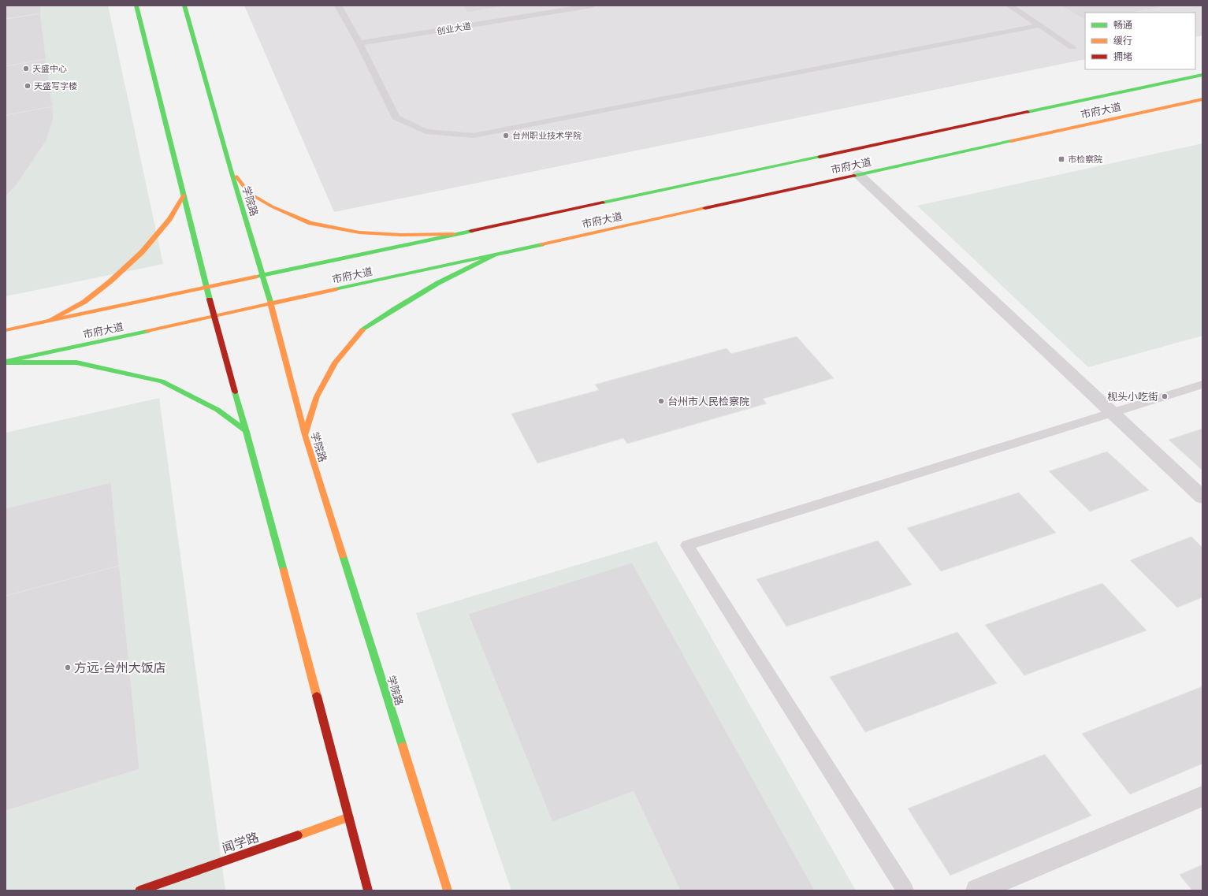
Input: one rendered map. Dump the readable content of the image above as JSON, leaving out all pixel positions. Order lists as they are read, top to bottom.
{
  "streets": {
    "main road": ["市府大道", "学院路", "闻学路"],
    "lane": ["创业大道"]
  },
  "crossings": [
    ["市府大道", "学院路"]
  ],
  "places": {
    "other": [
      "天盛中心",
      "天盛写字楼",
      "台州职业技术学院",
      "枧头小吃街",
      "台州市人民检察院",
      "方远·台州大饭店"
    ],
    "transit": ["市检察院"]
  },
  "legend": ["畅通", "缓行", "拥堵"]
}
